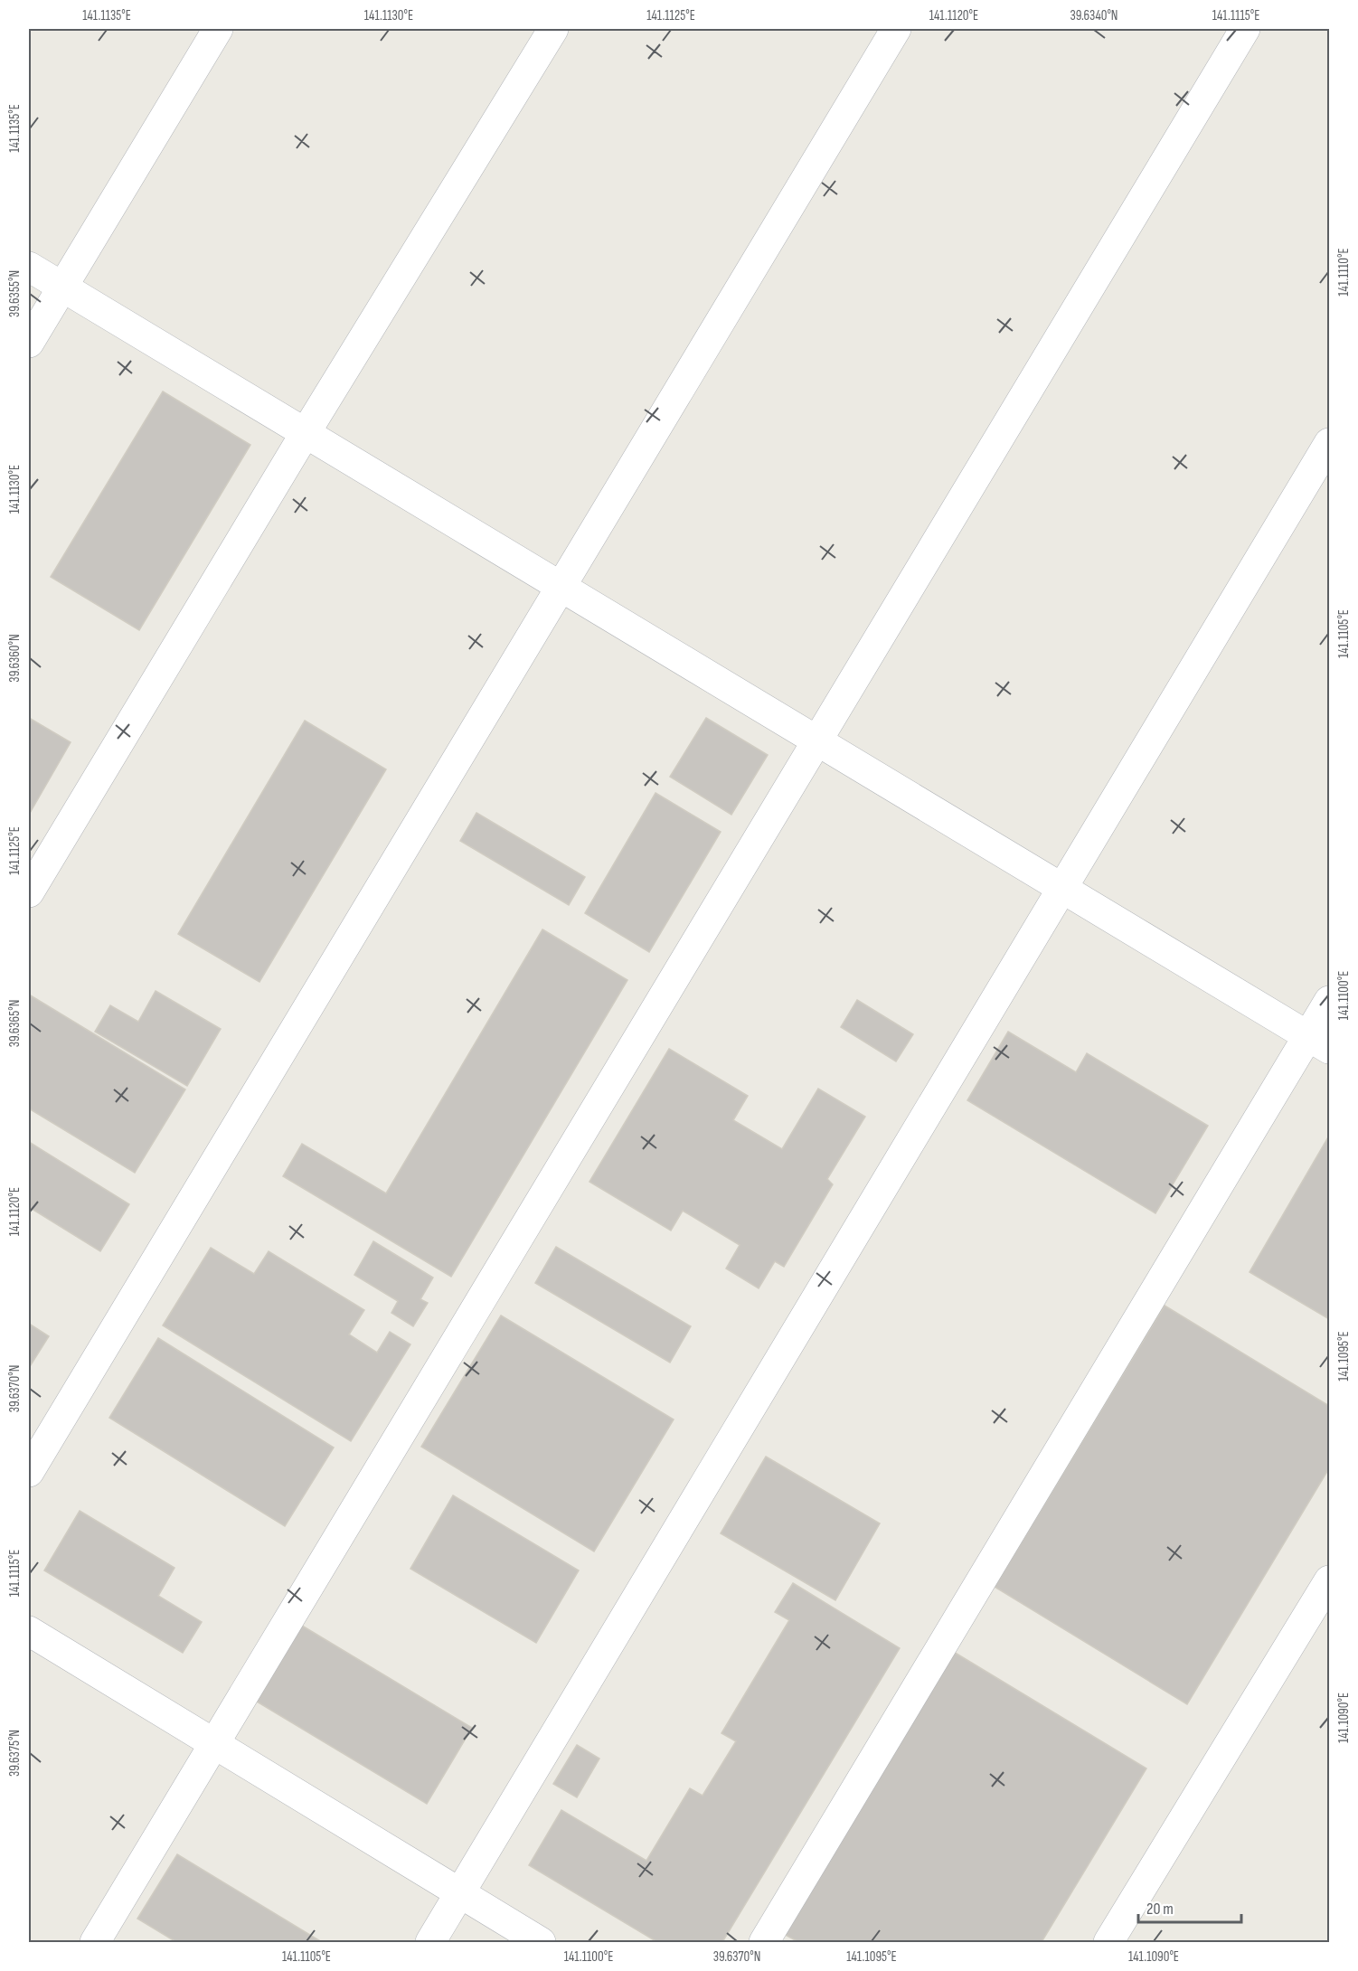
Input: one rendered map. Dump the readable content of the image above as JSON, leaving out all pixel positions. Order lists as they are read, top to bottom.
{
  "scale_bar": "20 m",
  "coordinates": [
    "141.1135°E",
    "141.1130°E",
    "141.1125°E",
    "141.1120°E",
    "39.6340°N",
    "141.1115°E",
    "141.1110°E",
    "39.6355°N",
    "141.1105°E",
    "39.6360°N",
    "141.1100°E",
    "39.6365°N",
    "141.1095°E",
    "39.6370°N",
    "141.1090°E",
    "39.6375°N"
  ]
}
